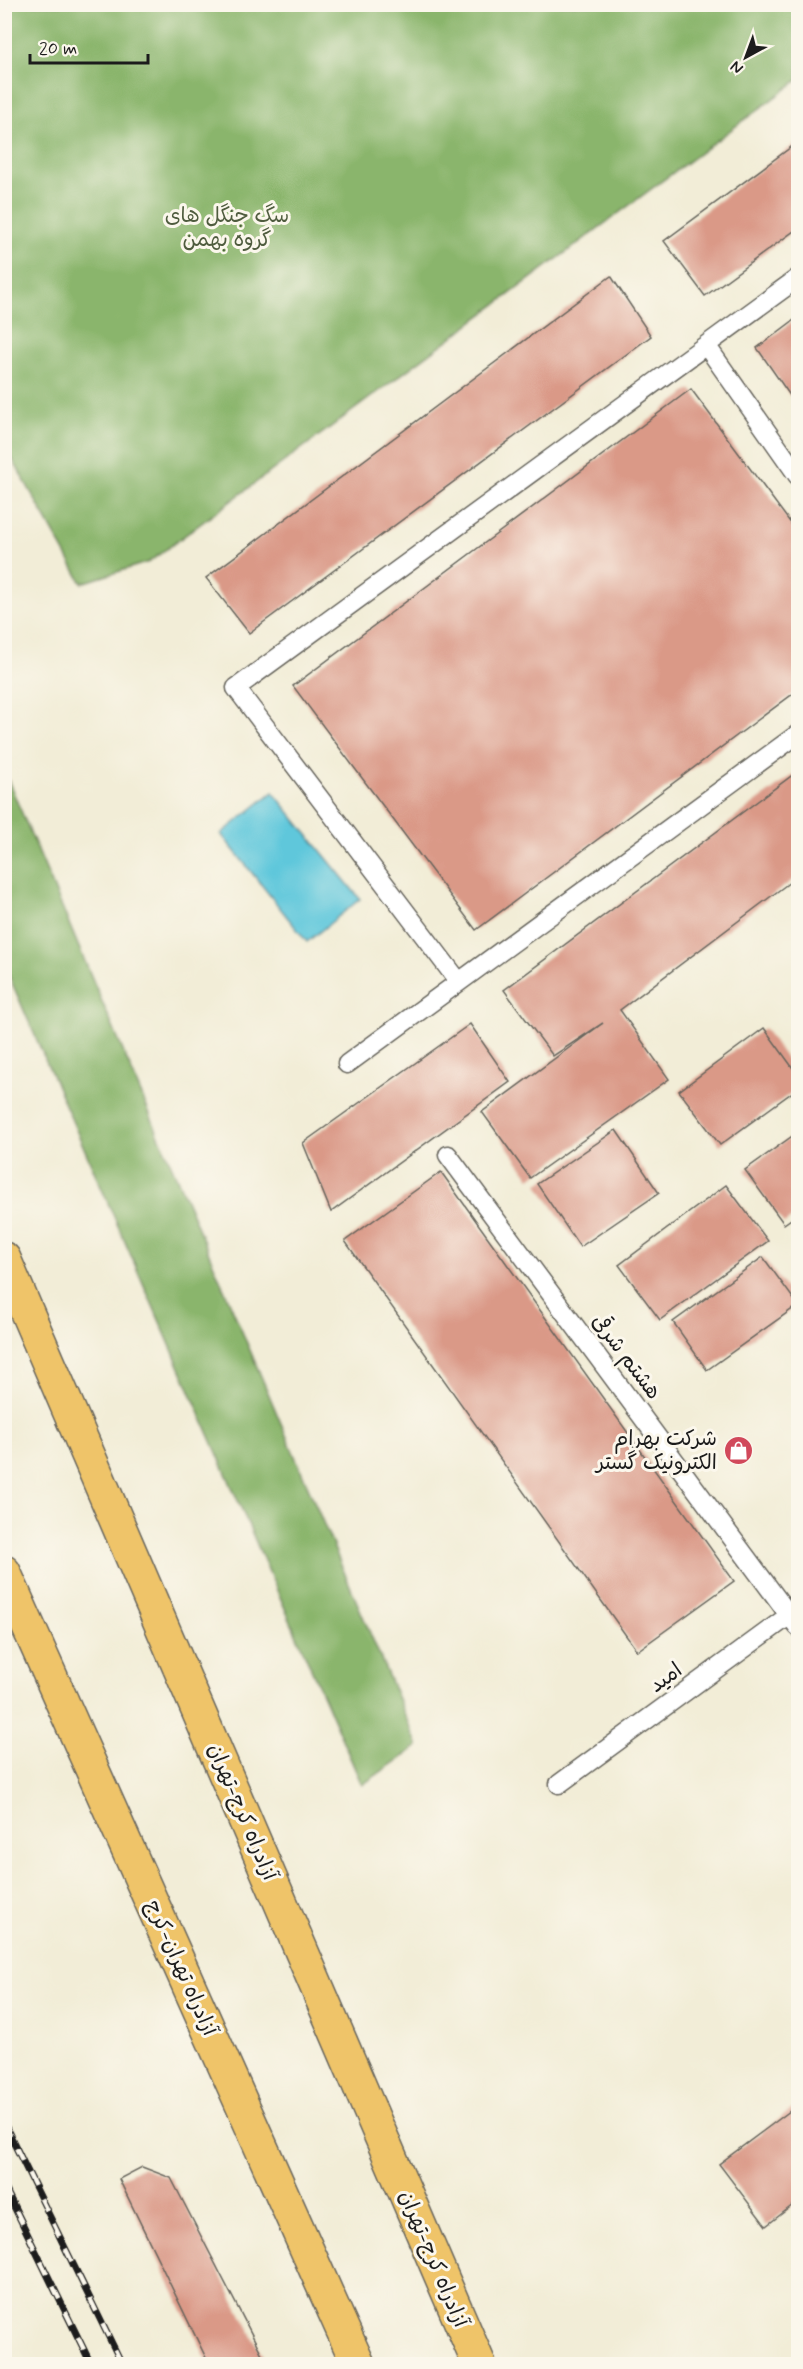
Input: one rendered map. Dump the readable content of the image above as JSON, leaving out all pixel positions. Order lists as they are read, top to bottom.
{
  "streets": {
    "highway": ["آزادراه کرج-تهران", "آزادراه تهران-کرج"],
    "lane": ["هشتم شرقی", "امید"]
  },
  "crossings": [
    ["هشتم شرقی", "امید"]
  ],
  "parks": ["سگ جنگل های گروه بهمن"],
  "places": {
    "shop": ["شرکت بهرام الکترونیک گستر"]
  },
  "scale_bar": "20 m",
  "north": "bottom left"
}
